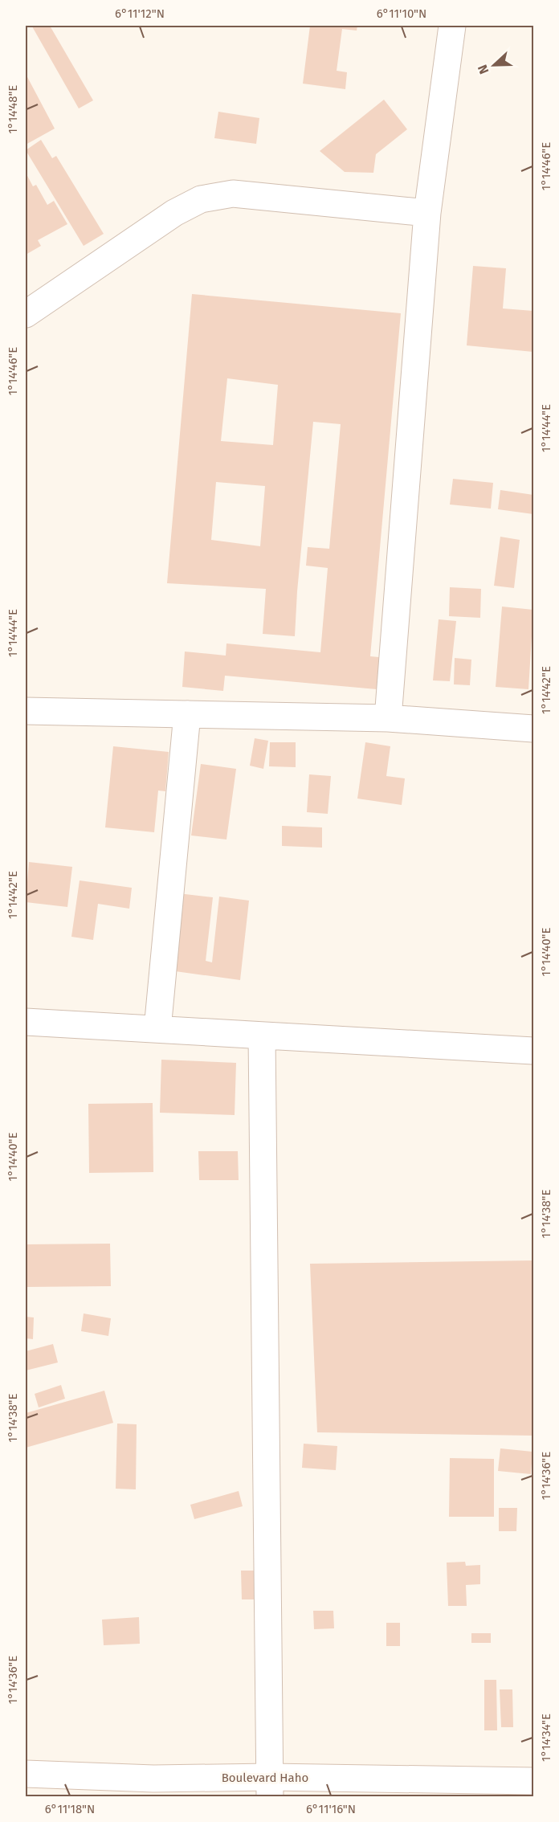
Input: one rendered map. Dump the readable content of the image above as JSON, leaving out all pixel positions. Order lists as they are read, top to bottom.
{
  "streets": {
    "street": ["Boulevard Haho"]
  },
  "north": "left",
  "coordinates": [
    "6°11'12\"N",
    "6°11'10\"N",
    "1°14'48\"E",
    "1°14'46\"E",
    "1°14'44\"E",
    "1°14'42\"E",
    "1°14'40\"E",
    "1°14'38\"E",
    "1°14'36\"E",
    "1°14'34\"E",
    "6°11'18\"N",
    "6°11'16\"N"
  ]
}
